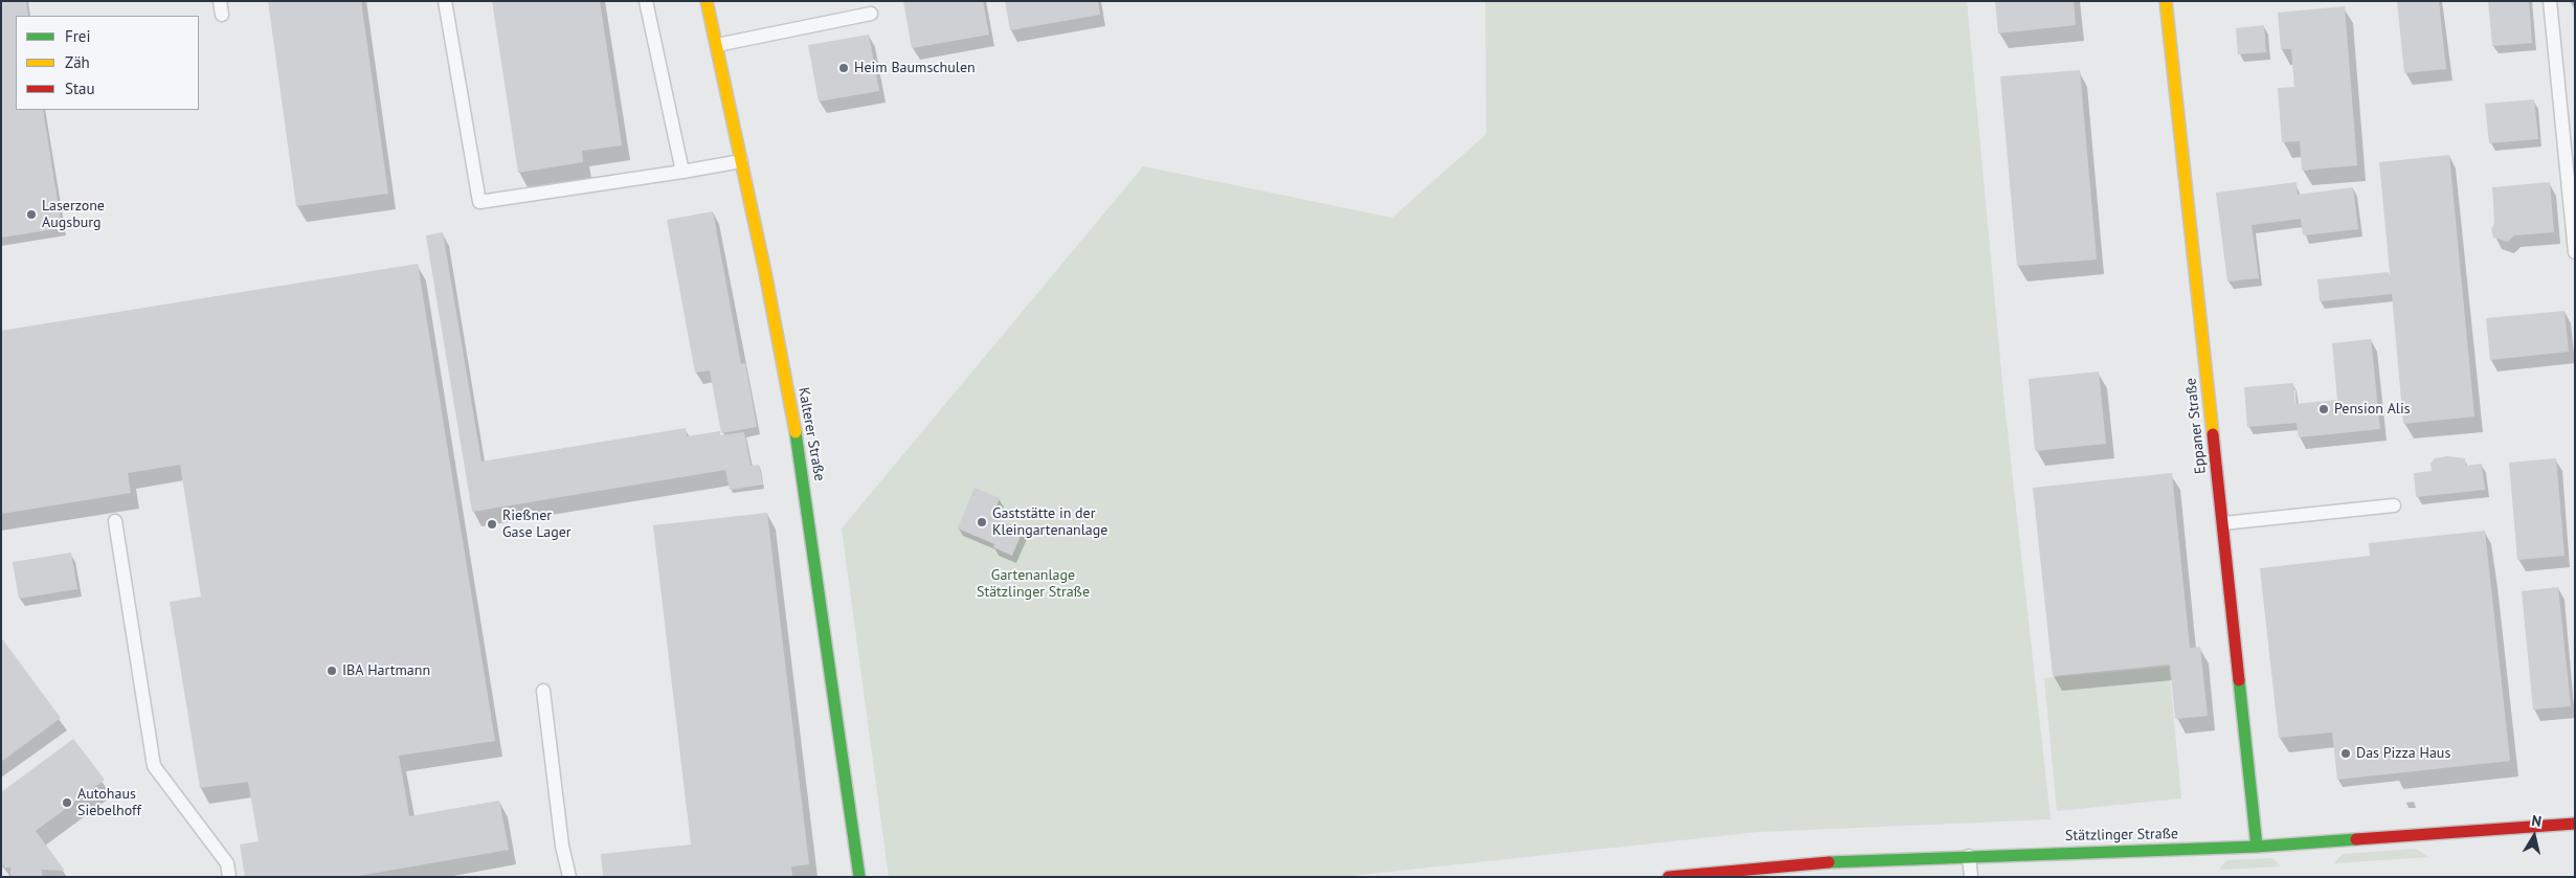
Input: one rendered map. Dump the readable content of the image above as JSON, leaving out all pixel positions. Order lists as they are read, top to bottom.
{
  "streets": {
    "street": ["Eppaner Straße", "Kalterer Straße", "Stätzlinger Straße"]
  },
  "crossings": [
    ["Eppaner Straße", "Stätzlinger Straße"]
  ],
  "parks": ["Gartenanlage Stätzlinger Straße"],
  "places": [
    "Heim Baumschulen",
    "Laserzone Augsburg",
    "Pension Alis",
    "Gaststätte in der Kleingartenanlage",
    "Rießner Gase Lager",
    "IBA Hartmann",
    "Das Pizza Haus",
    "Autohaus Siebelhoff"
  ],
  "legend": ["Frei", "Zäh", "Stau"],
  "north": "top"
}
